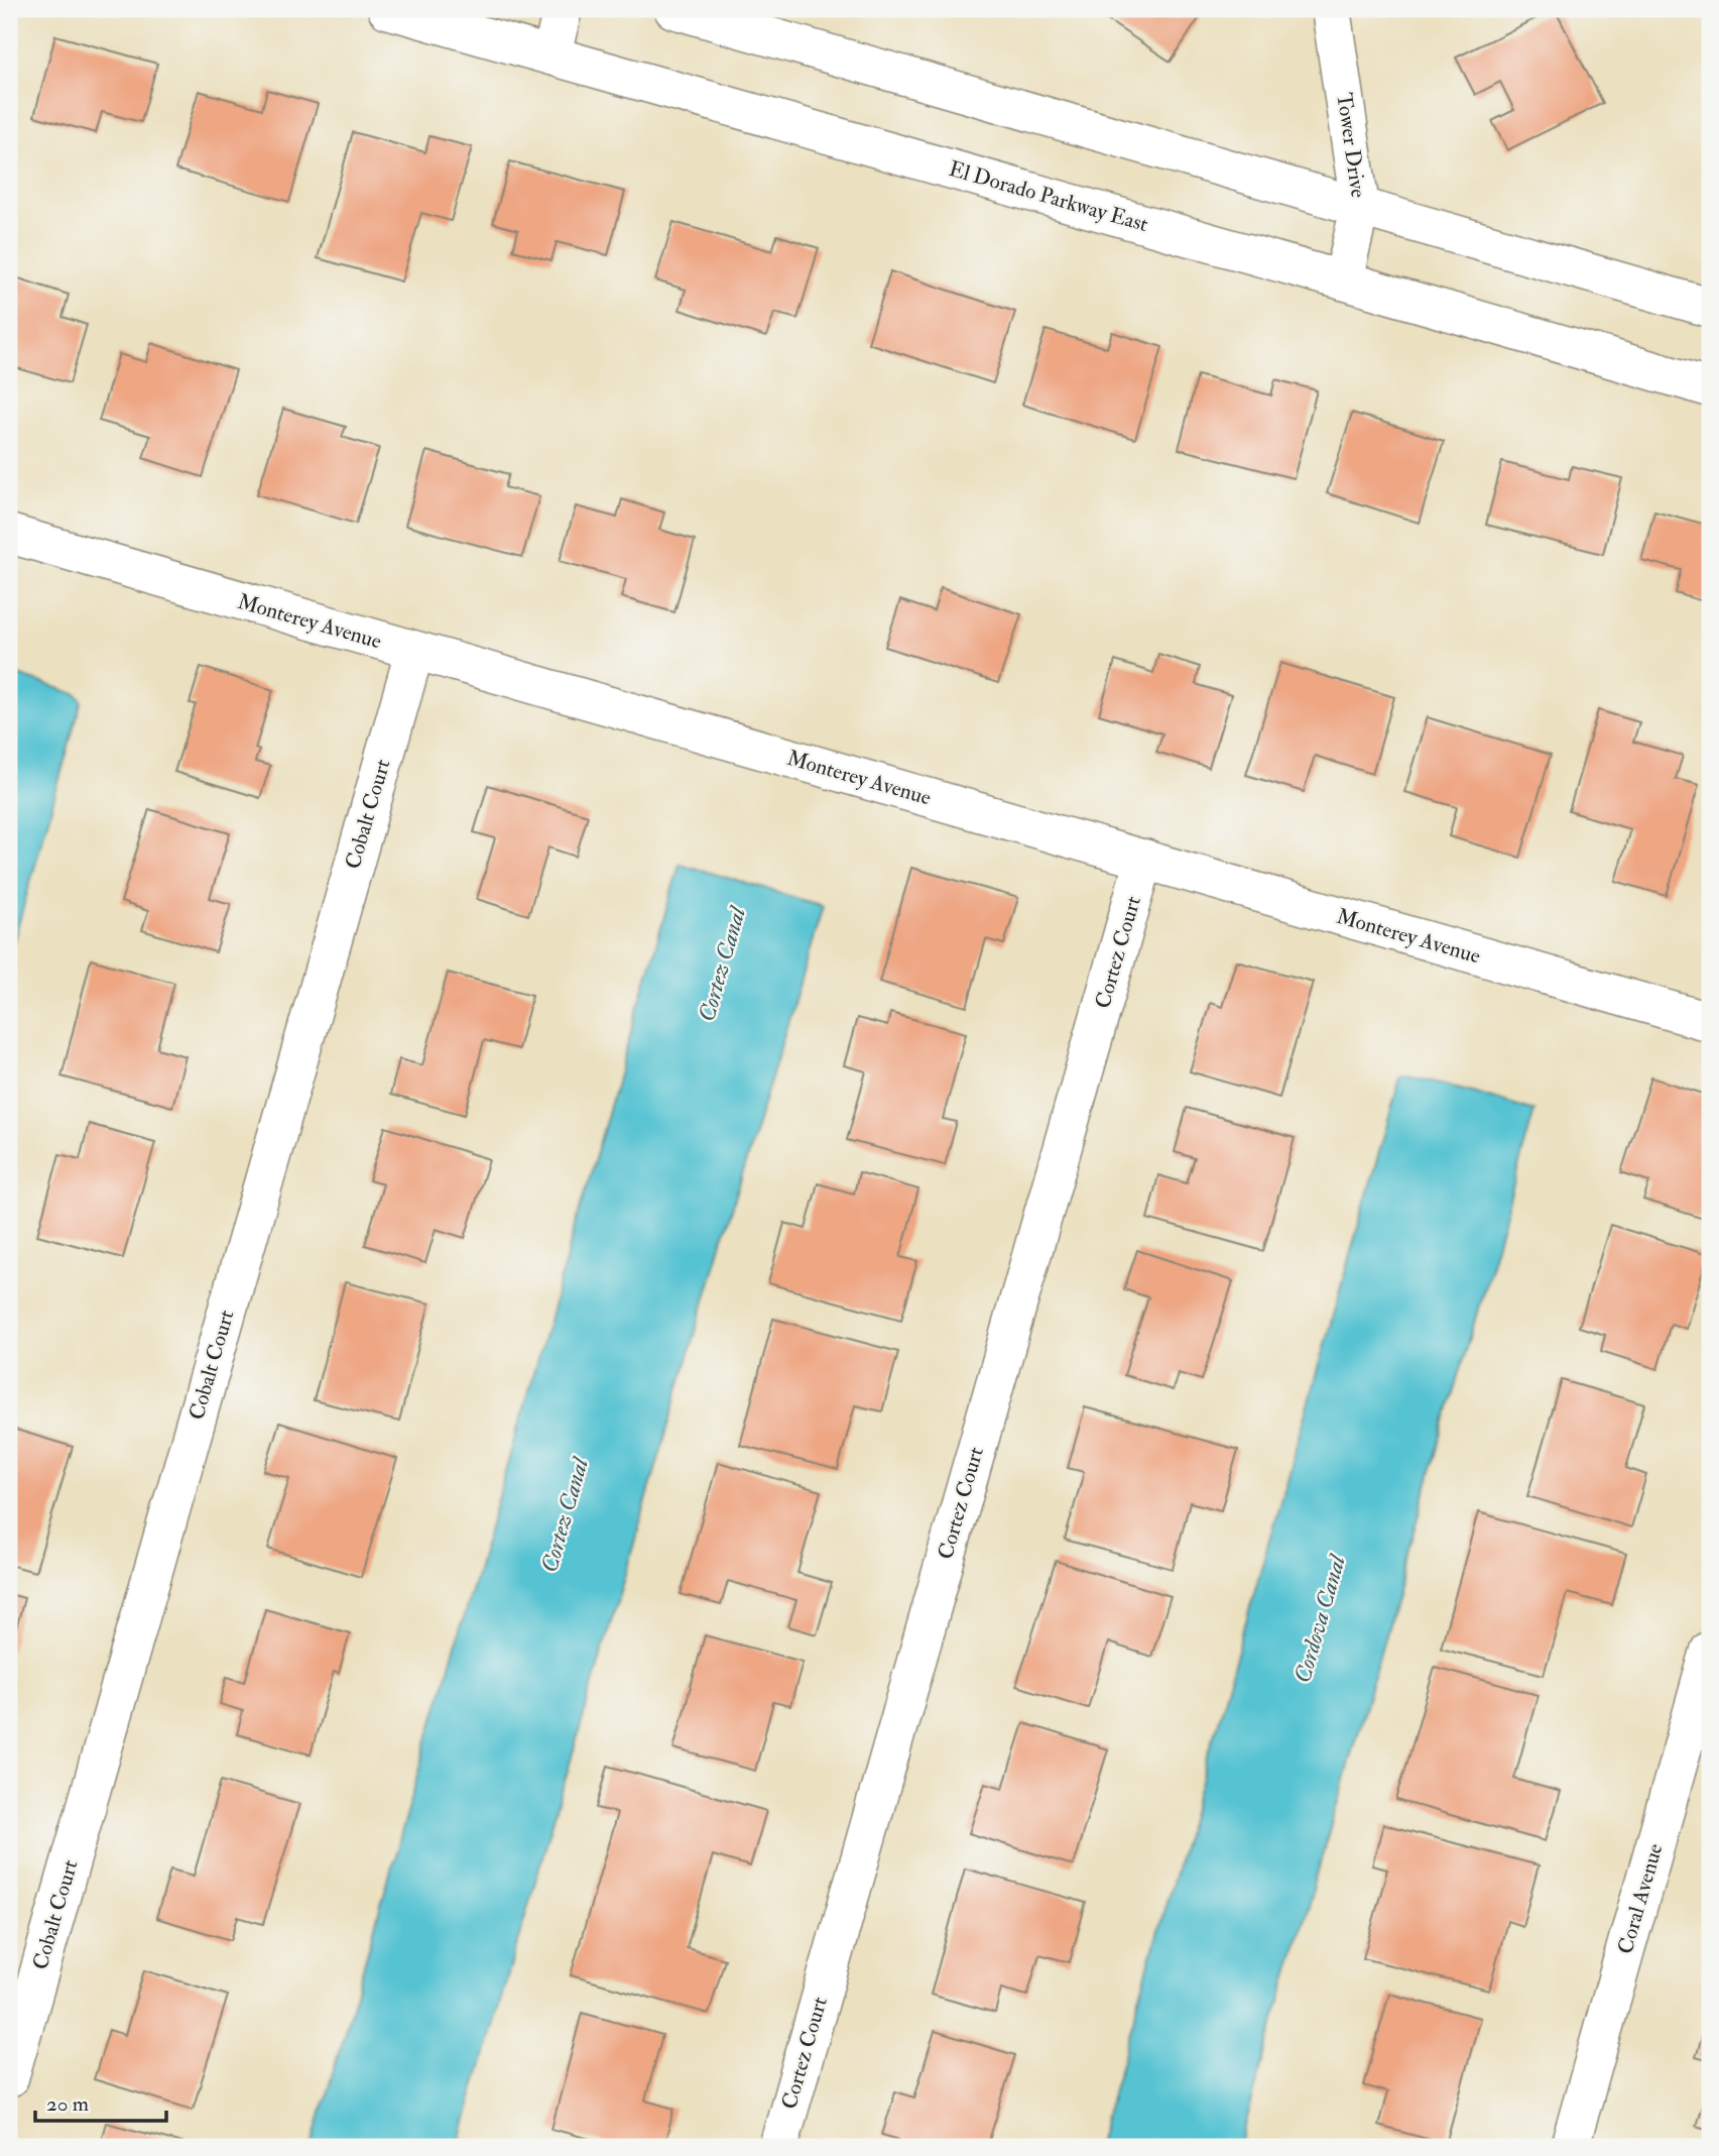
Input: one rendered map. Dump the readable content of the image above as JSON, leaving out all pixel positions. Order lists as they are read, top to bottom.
{
  "streets": {
    "street": [
      "Tower Drive",
      "El Dorado Parkway East",
      "Monterey Avenue",
      "Cobalt Court",
      "Cortez Court",
      "Coral Avenue"
    ]
  },
  "crossings": [
    ["Tower Drive", "El Dorado Parkway East"],
    ["Monterey Avenue", "Cobalt Court"],
    ["Monterey Avenue", "Cortez Court"]
  ],
  "water": ["Cortez Canal", "Cordova Canal"],
  "scale_bar": "20 m"
}
